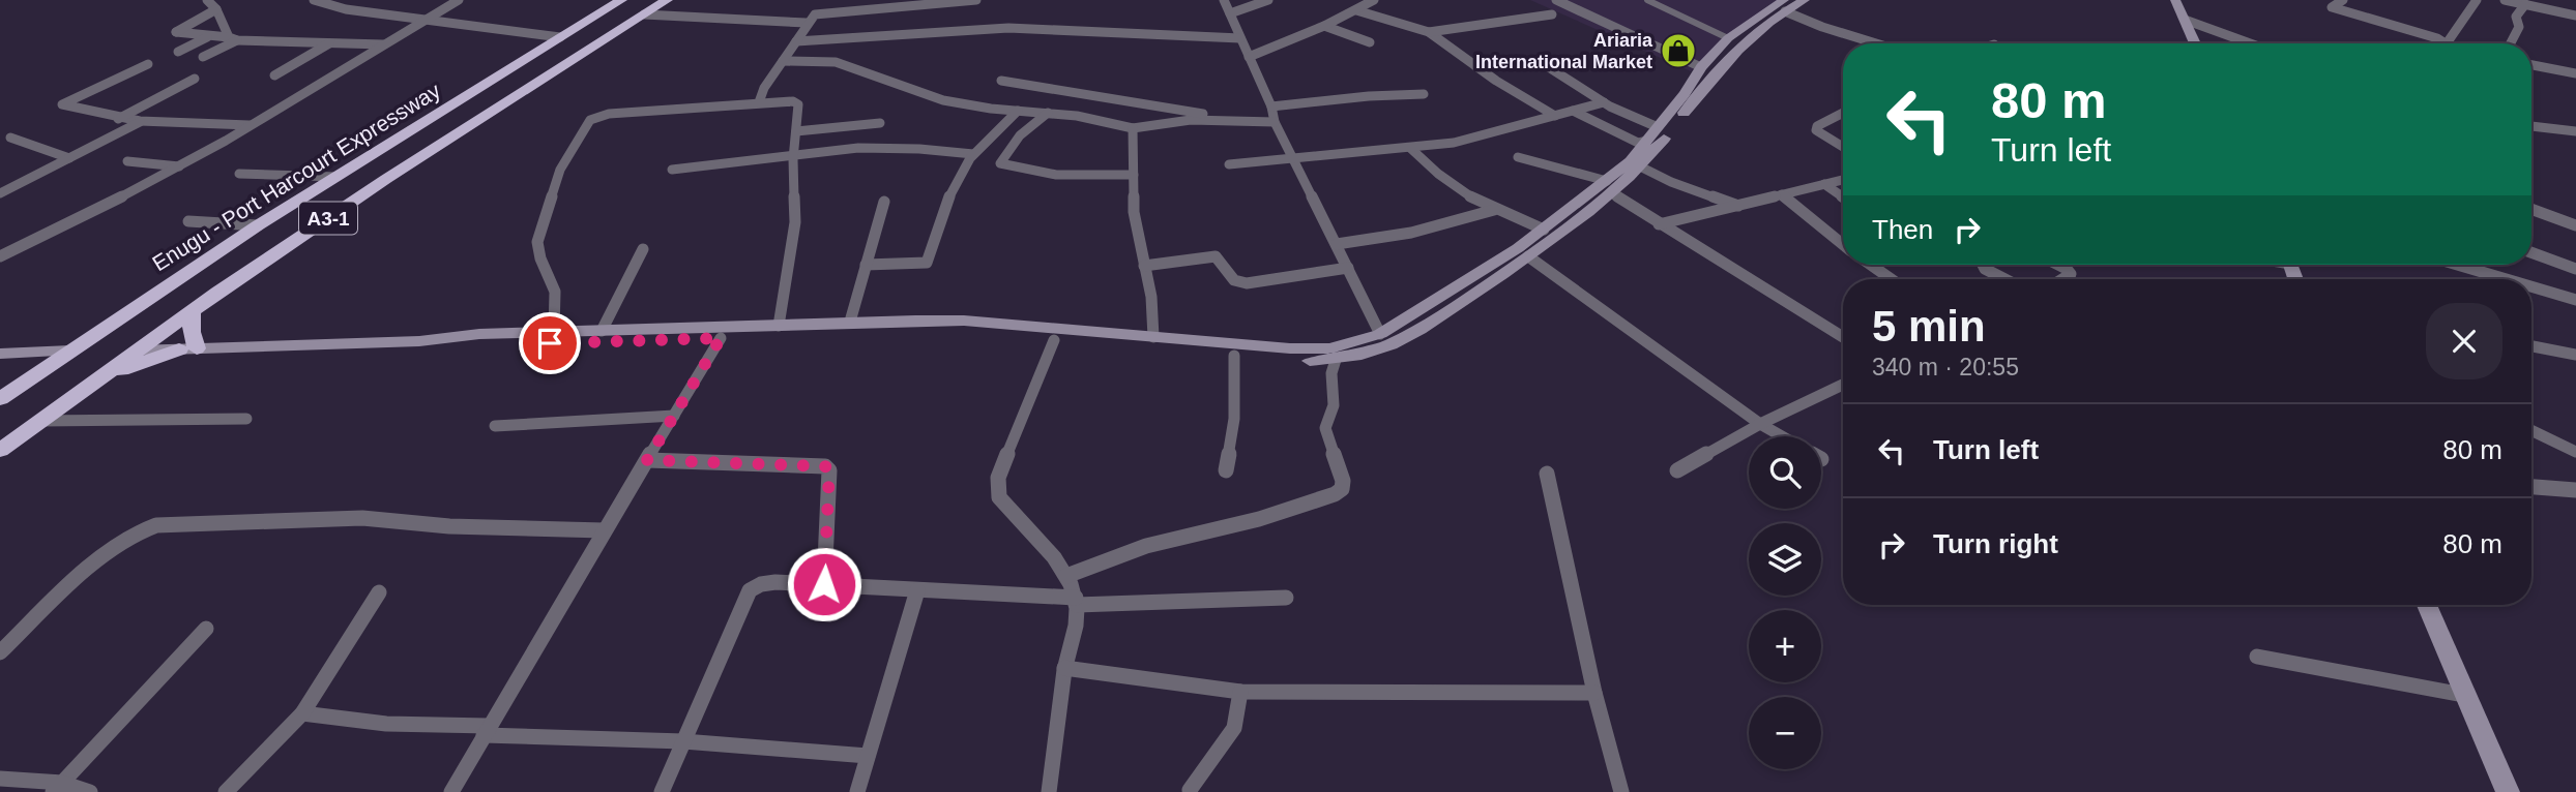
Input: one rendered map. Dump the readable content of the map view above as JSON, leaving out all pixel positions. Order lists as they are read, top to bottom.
{
  "streets": {
    "highway": ["Enugu - Port Harcourt Expressway", "A3-1"]
  },
  "places": {
    "shop": ["Ariaria International Market"]
  },
  "page": {
    "turn": ["80 m", "Turn left"],
    "then": "Then",
    "heading": ["5 min", "340 m · 20:55"],
    "list": [
      {
        "name": "Turn left",
        "value": "80 m"
      },
      {
        "name": "Turn right",
        "value": "80 m"
      }
    ],
    "map_buttons": ["+", "−"]
  }
}
